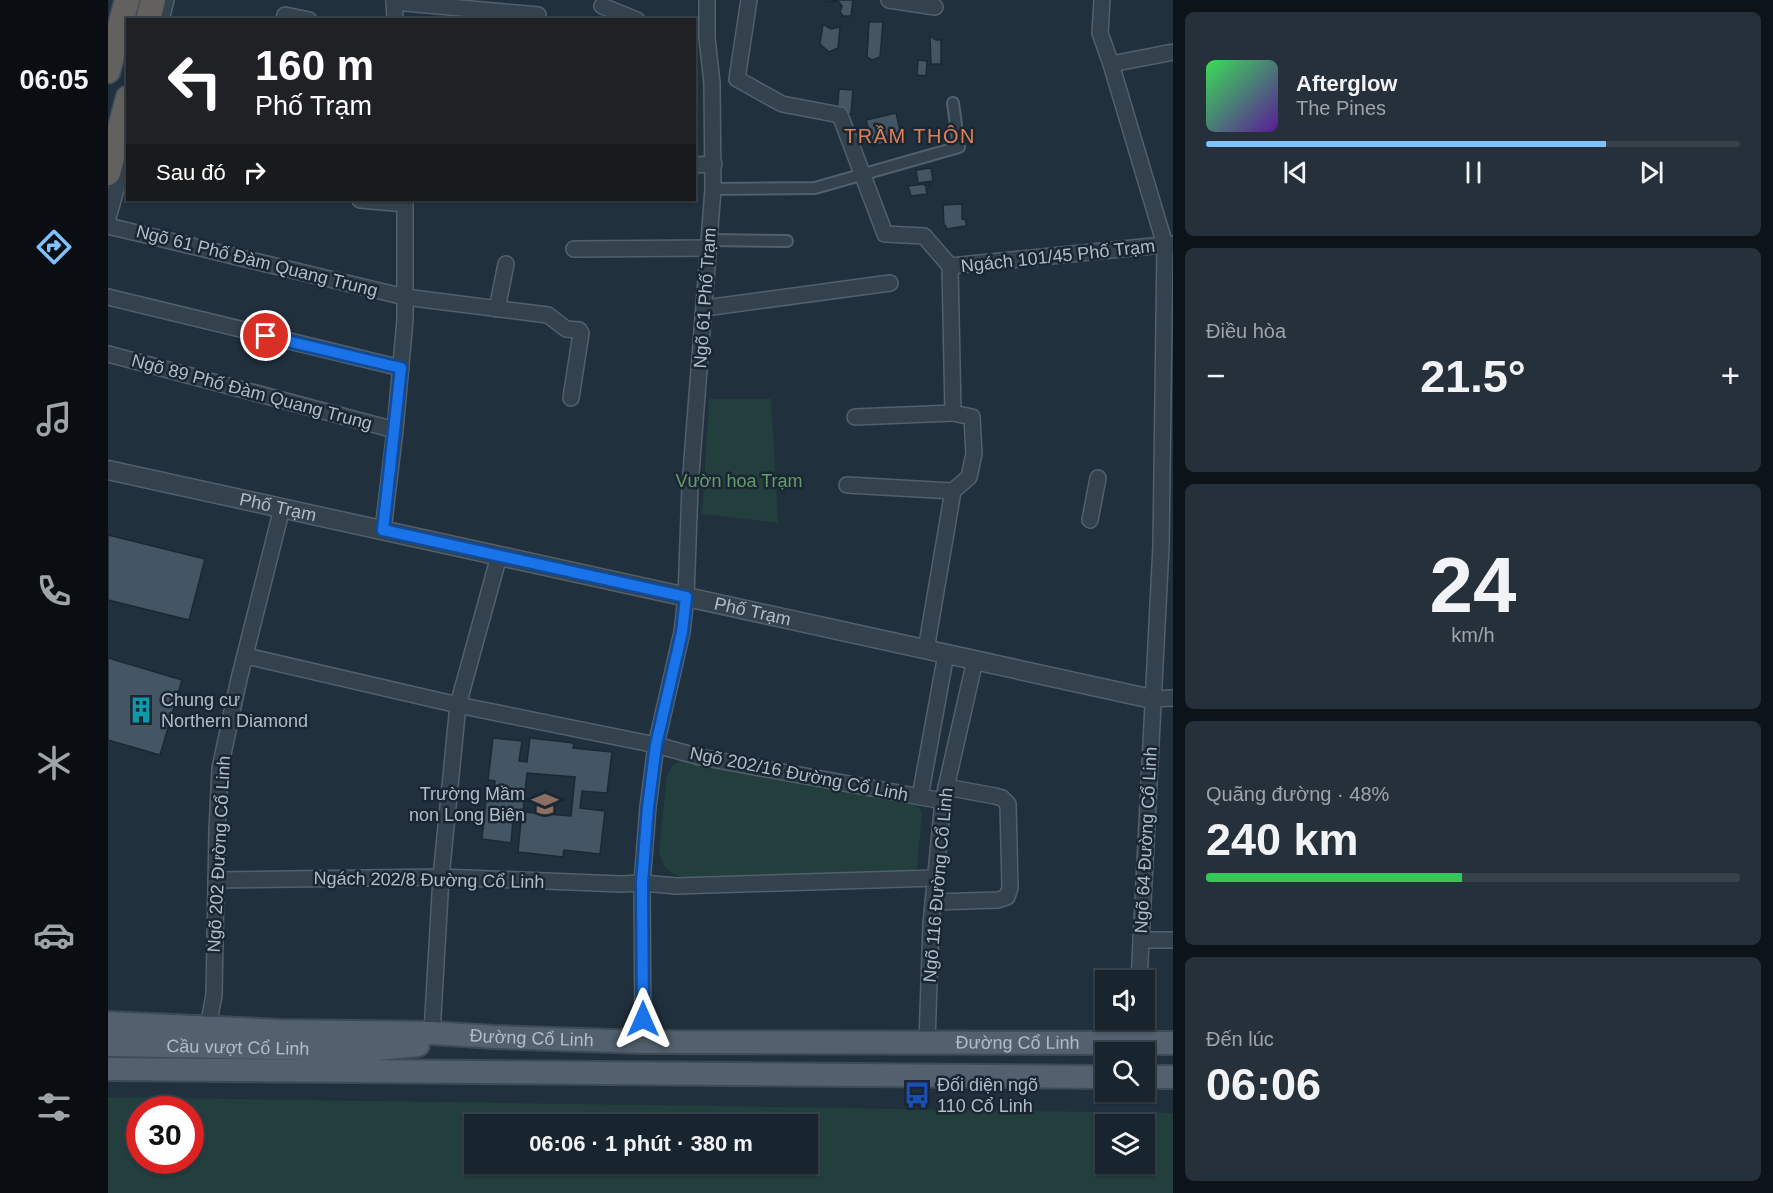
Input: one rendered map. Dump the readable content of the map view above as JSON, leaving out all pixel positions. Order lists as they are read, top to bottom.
{
  "streets": {
    "main road": ["Đường Cổ Linh", "Cầu vượt Cổ Linh"],
    "street": [
      "Ngách 101/45 Phố Trạm",
      "Ngõ 61 Phố Đàm Quang Trung",
      "Ngõ 61 Phố Trạm",
      "Ngõ 89 Phố Đàm Quang Trung",
      "Phố Trạm",
      "Ngõ 202/16 Đường Cổ Linh",
      "Ngõ 64 Đường Cổ Linh",
      "Ngõ 202 Đường Cổ Linh",
      "Ngách 202/8 Đường Cổ Linh",
      "Ngõ 116 Đường Cổ Linh"
    ]
  },
  "crossings": [
    ["Ngách 101/45 Phố Trạm", "Ngõ 64 Đường Cổ Linh"],
    ["Ngõ 61 Phố Trạm", "Phố Trạm"],
    ["Ngõ 61 Phố Trạm", "Ngõ 202/16 Đường Cổ Linh"],
    ["Ngõ 61 Phố Trạm", "Ngách 202/8 Đường Cổ Linh"],
    ["Ngõ 61 Phố Trạm", "Đường Cổ Linh"],
    ["Phố Trạm", "Ngõ 64 Đường Cổ Linh"],
    ["Phố Trạm", "Ngõ 202 Đường Cổ Linh"],
    ["Phố Trạm", "Ngõ 116 Đường Cổ Linh"],
    ["Ngõ 202/16 Đường Cổ Linh", "Ngõ 202 Đường Cổ Linh"],
    ["Ngõ 202/16 Đường Cổ Linh", "Ngõ 116 Đường Cổ Linh"],
    ["Ngõ 202 Đường Cổ Linh", "Ngách 202/8 Đường Cổ Linh"],
    ["Ngõ 202 Đường Cổ Linh", "Đường Cổ Linh"],
    ["Ngách 202/8 Đường Cổ Linh", "Ngõ 116 Đường Cổ Linh"],
    ["Ngõ 116 Đường Cổ Linh", "Đường Cổ Linh"],
    ["Đường Cổ Linh", "Cầu vượt Cổ Linh"]
  ],
  "districts": ["TRẦM THÔN"],
  "parks": ["Vườn hoa Trạm"],
  "places": {
    "building": ["Chung cư Northern Diamond"],
    "school or university": ["Trường Mầm non Long Biên"],
    "bus stop": ["Đối diện ngõ 110 Cổ Linh"]
  },
  "page": {
    "tabs": "06:05",
    "turn": ["160 m", "Phố Trạm"],
    "song": ["Afterglow", "The Pines"],
    "then": "Sau đó",
    "tile": [
      "Điều hòa",
      ["24", "km/h"],
      ["Quãng đường · 48%", "240 km"],
      ["Đến lúc", "06:06"]
    ],
    "heat": ["−", "21.5°", "+"],
    "limit": "30",
    "trip": "06:06 · 1 phút · 380 m"
  }
}
